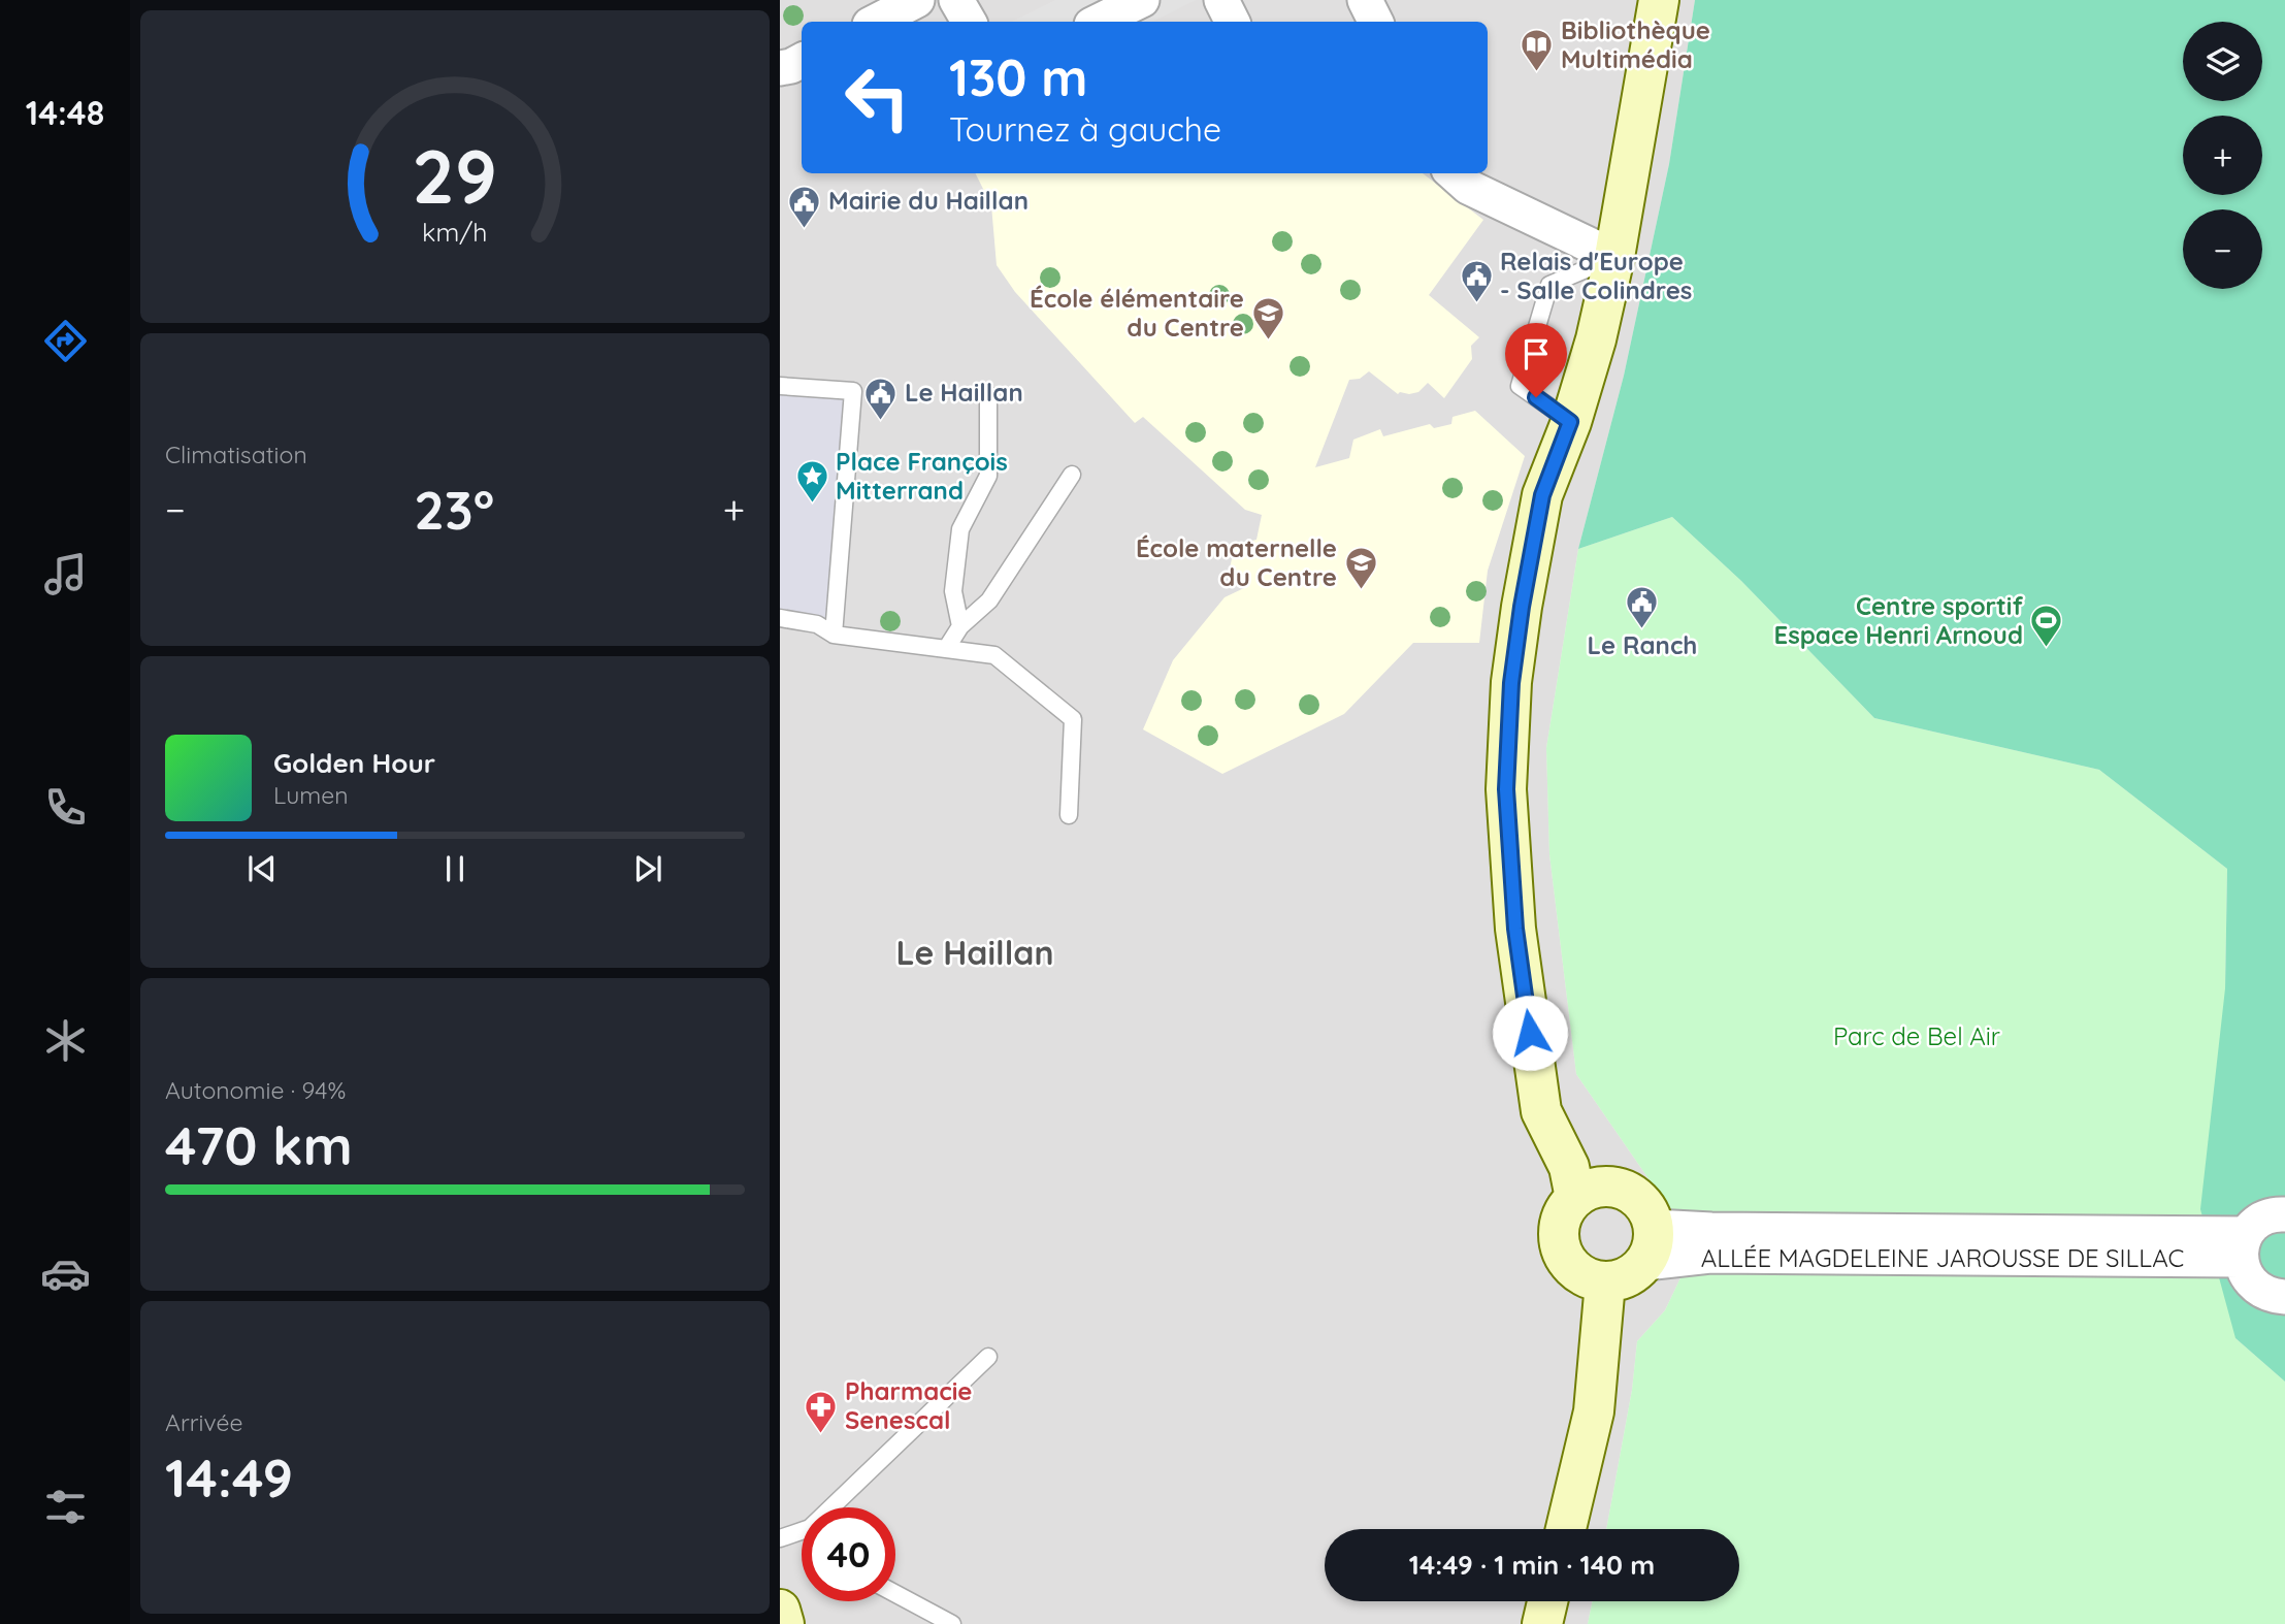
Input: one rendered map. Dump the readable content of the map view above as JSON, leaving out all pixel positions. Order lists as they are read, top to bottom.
{
  "streets": {
    "street": ["ALLÉE MAGDELEINE JAROUSSE DE SILLAC"]
  },
  "districts": ["Le Haillan"],
  "parks": ["Parc de Bel Air"],
  "places": {
    "library": ["Bibliothèque Multimédia"],
    "public building": [
      "Mairie du Haillan",
      "Relais d'Europe - Salle Colindres",
      "Le Haillan",
      "Le Ranch"
    ],
    "school or university": ["École élémentaire du Centre", "École maternelle du Centre"],
    "place": ["Place François Mitterrand"],
    "sports": ["Centre sportif Espace Henri Arnoud"],
    "pharmacy": ["Pharmacie Senescal"]
  },
  "page": {
    "tabs": "14:48",
    "map_buttons": ["+", "−"],
    "turn": ["130 m", "Tournez à gauche"],
    "tile": [
      "Climatisation",
      ["Autonomie · 94%", "470 km"],
      ["Arrivée", "14:49"]
    ],
    "heat": ["−", "23°", "+"],
    "song": ["Golden Hour", "Lumen"],
    "limit": "40",
    "trip": "14:49 · 1 min · 140 m",
    "gauge": ["29", "km/h"]
  }
}
